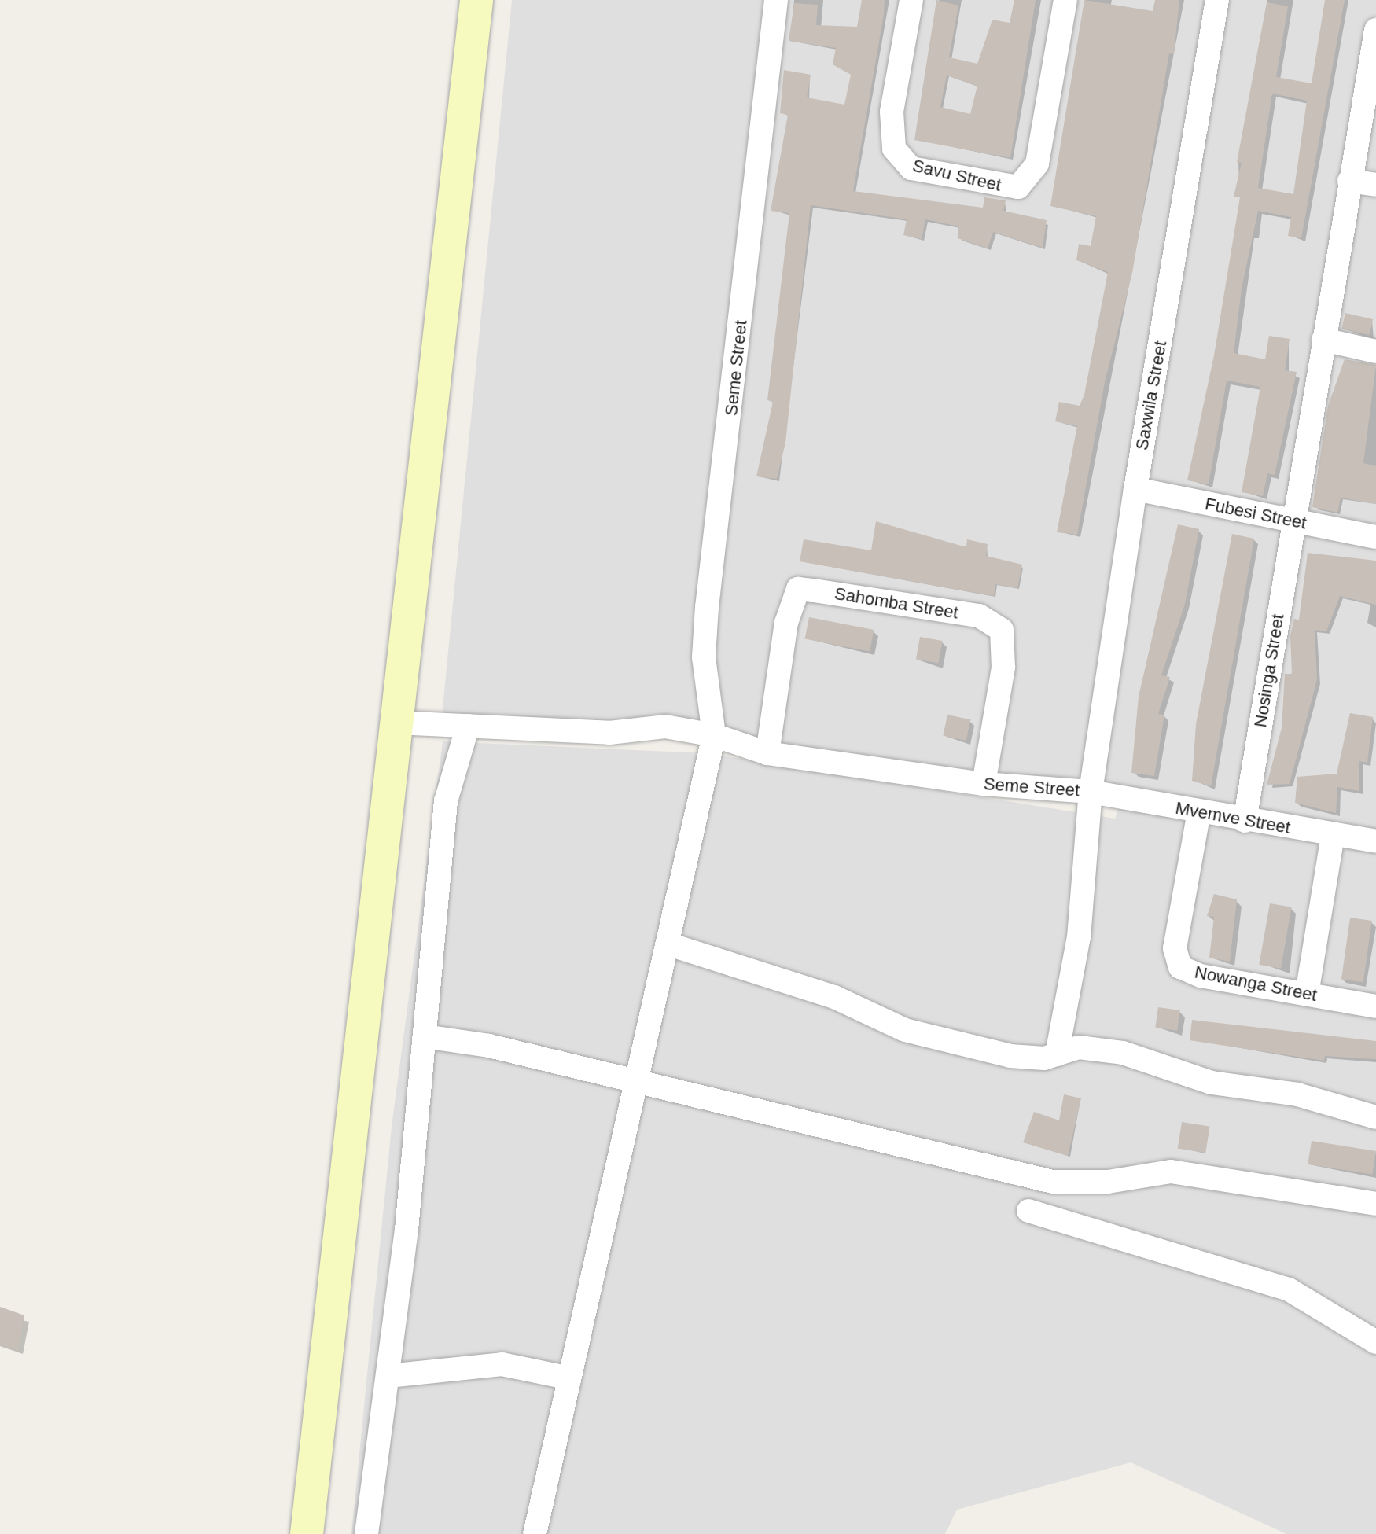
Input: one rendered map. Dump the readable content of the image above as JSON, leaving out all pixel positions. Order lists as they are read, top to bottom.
{
  "streets": {
    "street": [
      "Savu Street",
      "Seme Street",
      "Saxwila Street",
      "Fubesi Street",
      "Sahomba Street",
      "Nosinga Street",
      "Mvemve Street",
      "Nowanga Street"
    ]
  },
  "crossings": [
    ["Seme Street", "Saxwila Street"],
    ["Seme Street", "Sahomba Street"],
    ["Seme Street", "Mvemve Street"],
    ["Saxwila Street", "Fubesi Street"],
    ["Saxwila Street", "Mvemve Street"],
    ["Fubesi Street", "Nosinga Street"],
    ["Nosinga Street", "Mvemve Street"],
    ["Mvemve Street", "Nowanga Street"]
  ]
}
